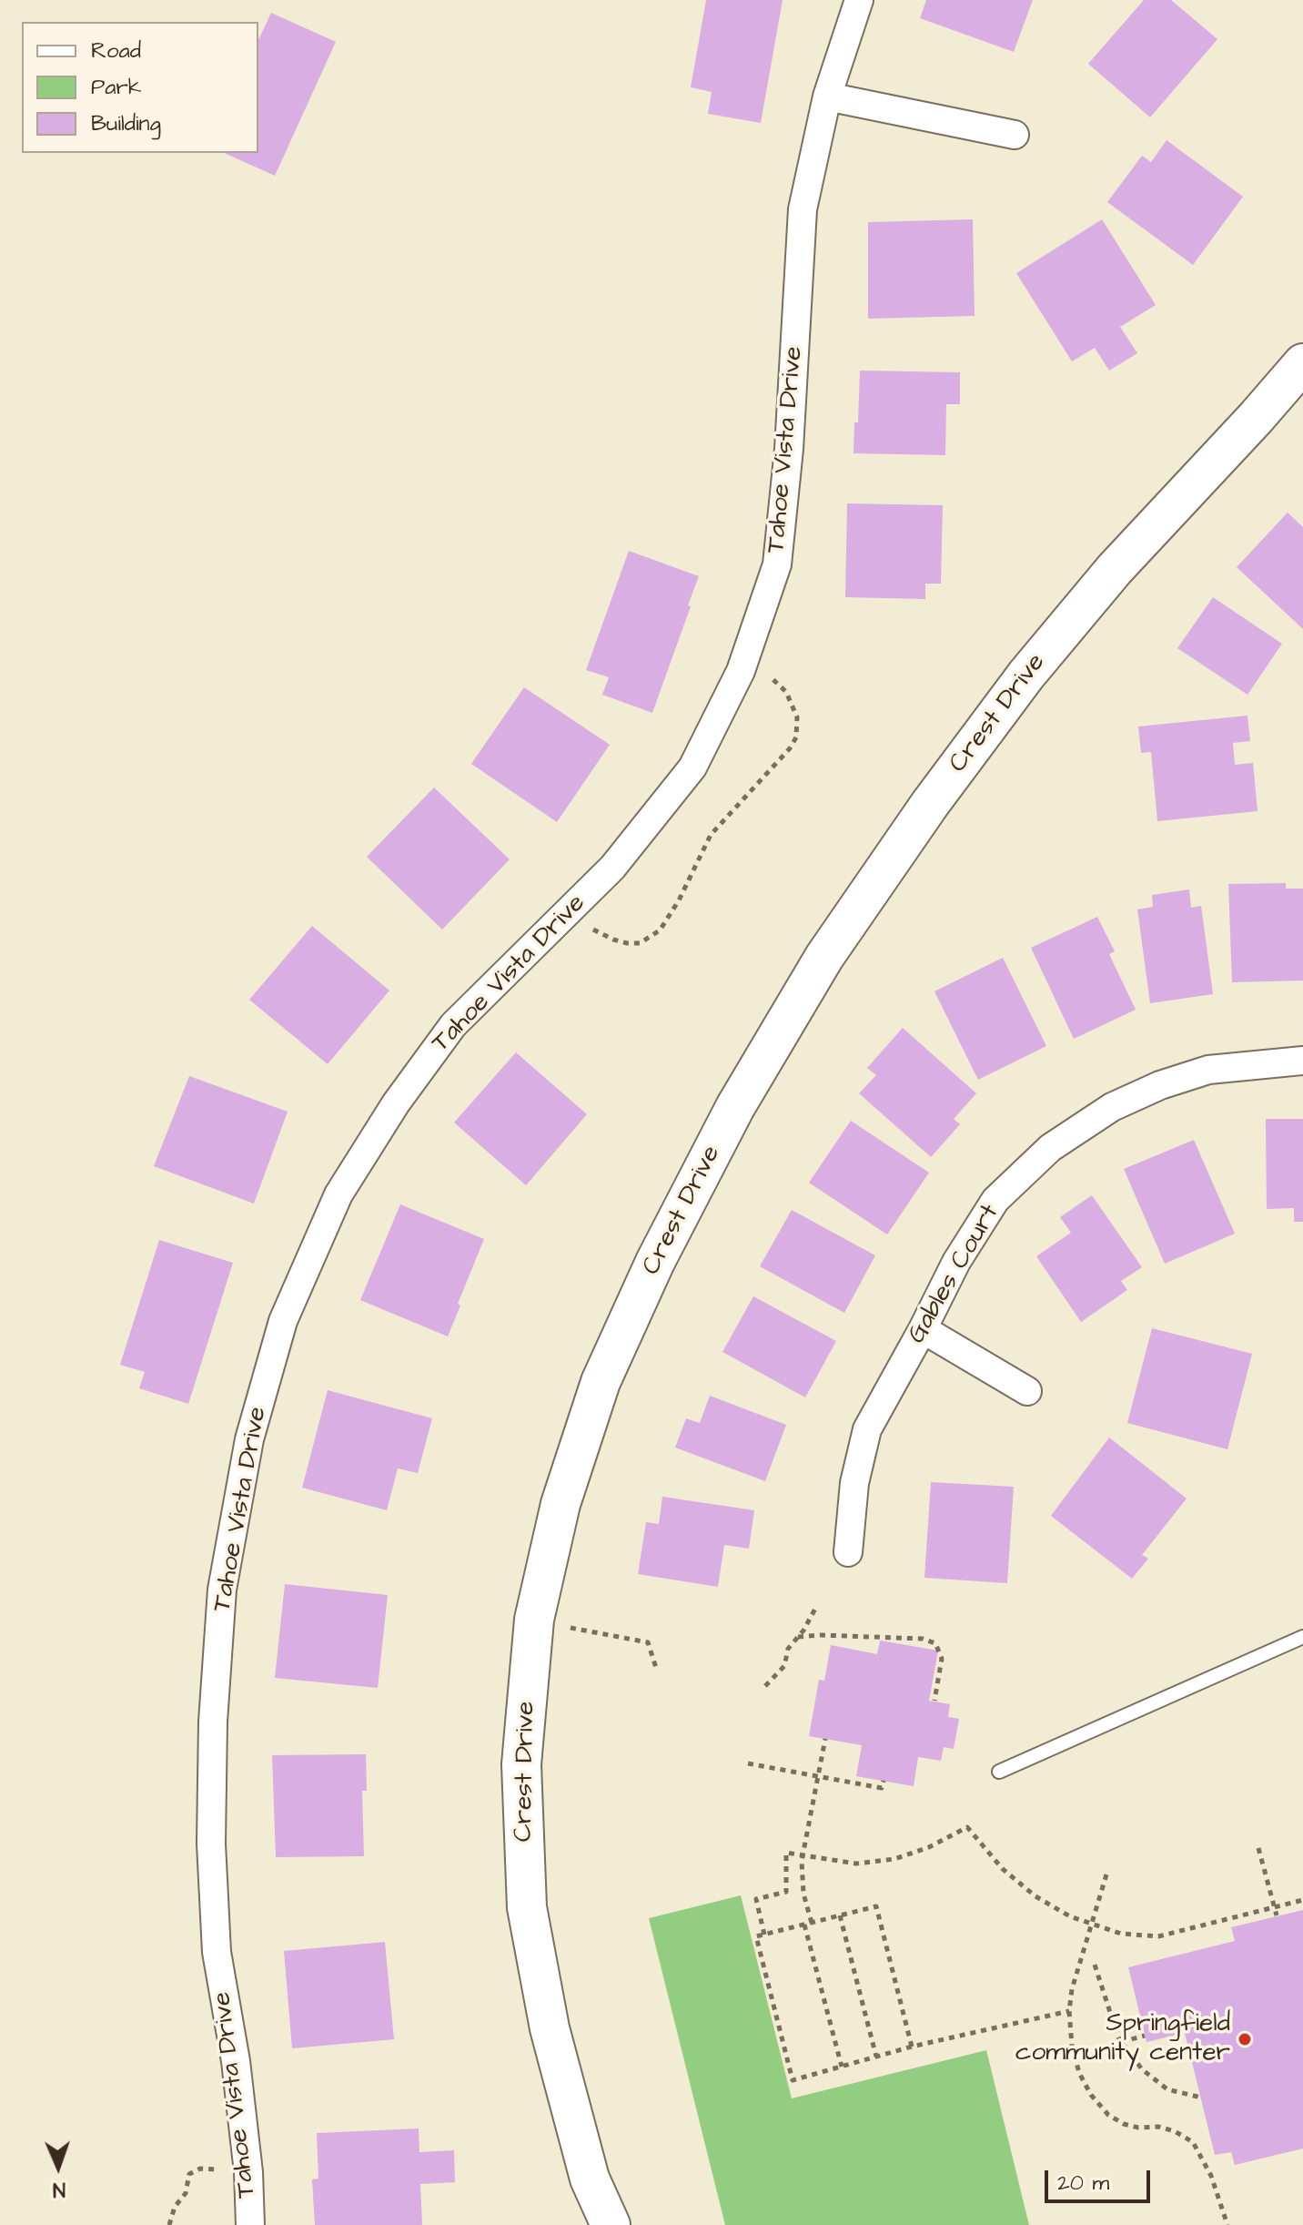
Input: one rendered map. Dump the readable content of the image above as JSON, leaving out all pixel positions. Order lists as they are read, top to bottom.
{
  "streets": {
    "street": ["Tahoe Vista Drive", "Crest Drive", "Gables Court"]
  },
  "places": ["Springfield community center"],
  "legend": ["Road", "Park", "Building"],
  "scale_bar": "20 m",
  "north": "bottom"
}
